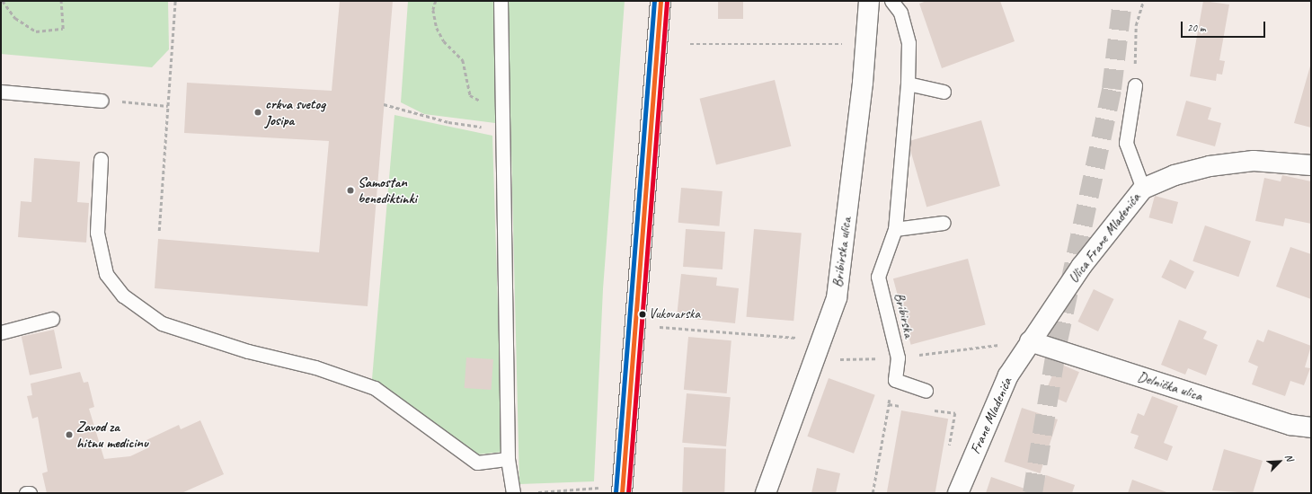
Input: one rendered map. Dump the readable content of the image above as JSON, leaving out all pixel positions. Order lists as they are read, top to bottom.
{
  "streets": {
    "street": [
      "Ulica Frane Mladenića",
      "Bribirska ulica",
      "Delnička ulica",
      "Frane Mladenića"
    ],
    "lane": ["Bribirska"]
  },
  "crossings": [
    ["Ulica Frane Mladenića", "Delnička ulica"],
    ["Ulica Frane Mladenića", "Frane Mladenića"],
    ["Delnička ulica", "Frane Mladenića"]
  ],
  "places": [
    "crkva svetog Josipa",
    "Samostan benediktinki",
    "Vukovarska",
    "Zavod za hitnu medicinu"
  ],
  "lines": ["transit line 20"],
  "scale_bar": "20 m",
  "north": "top right"
}
